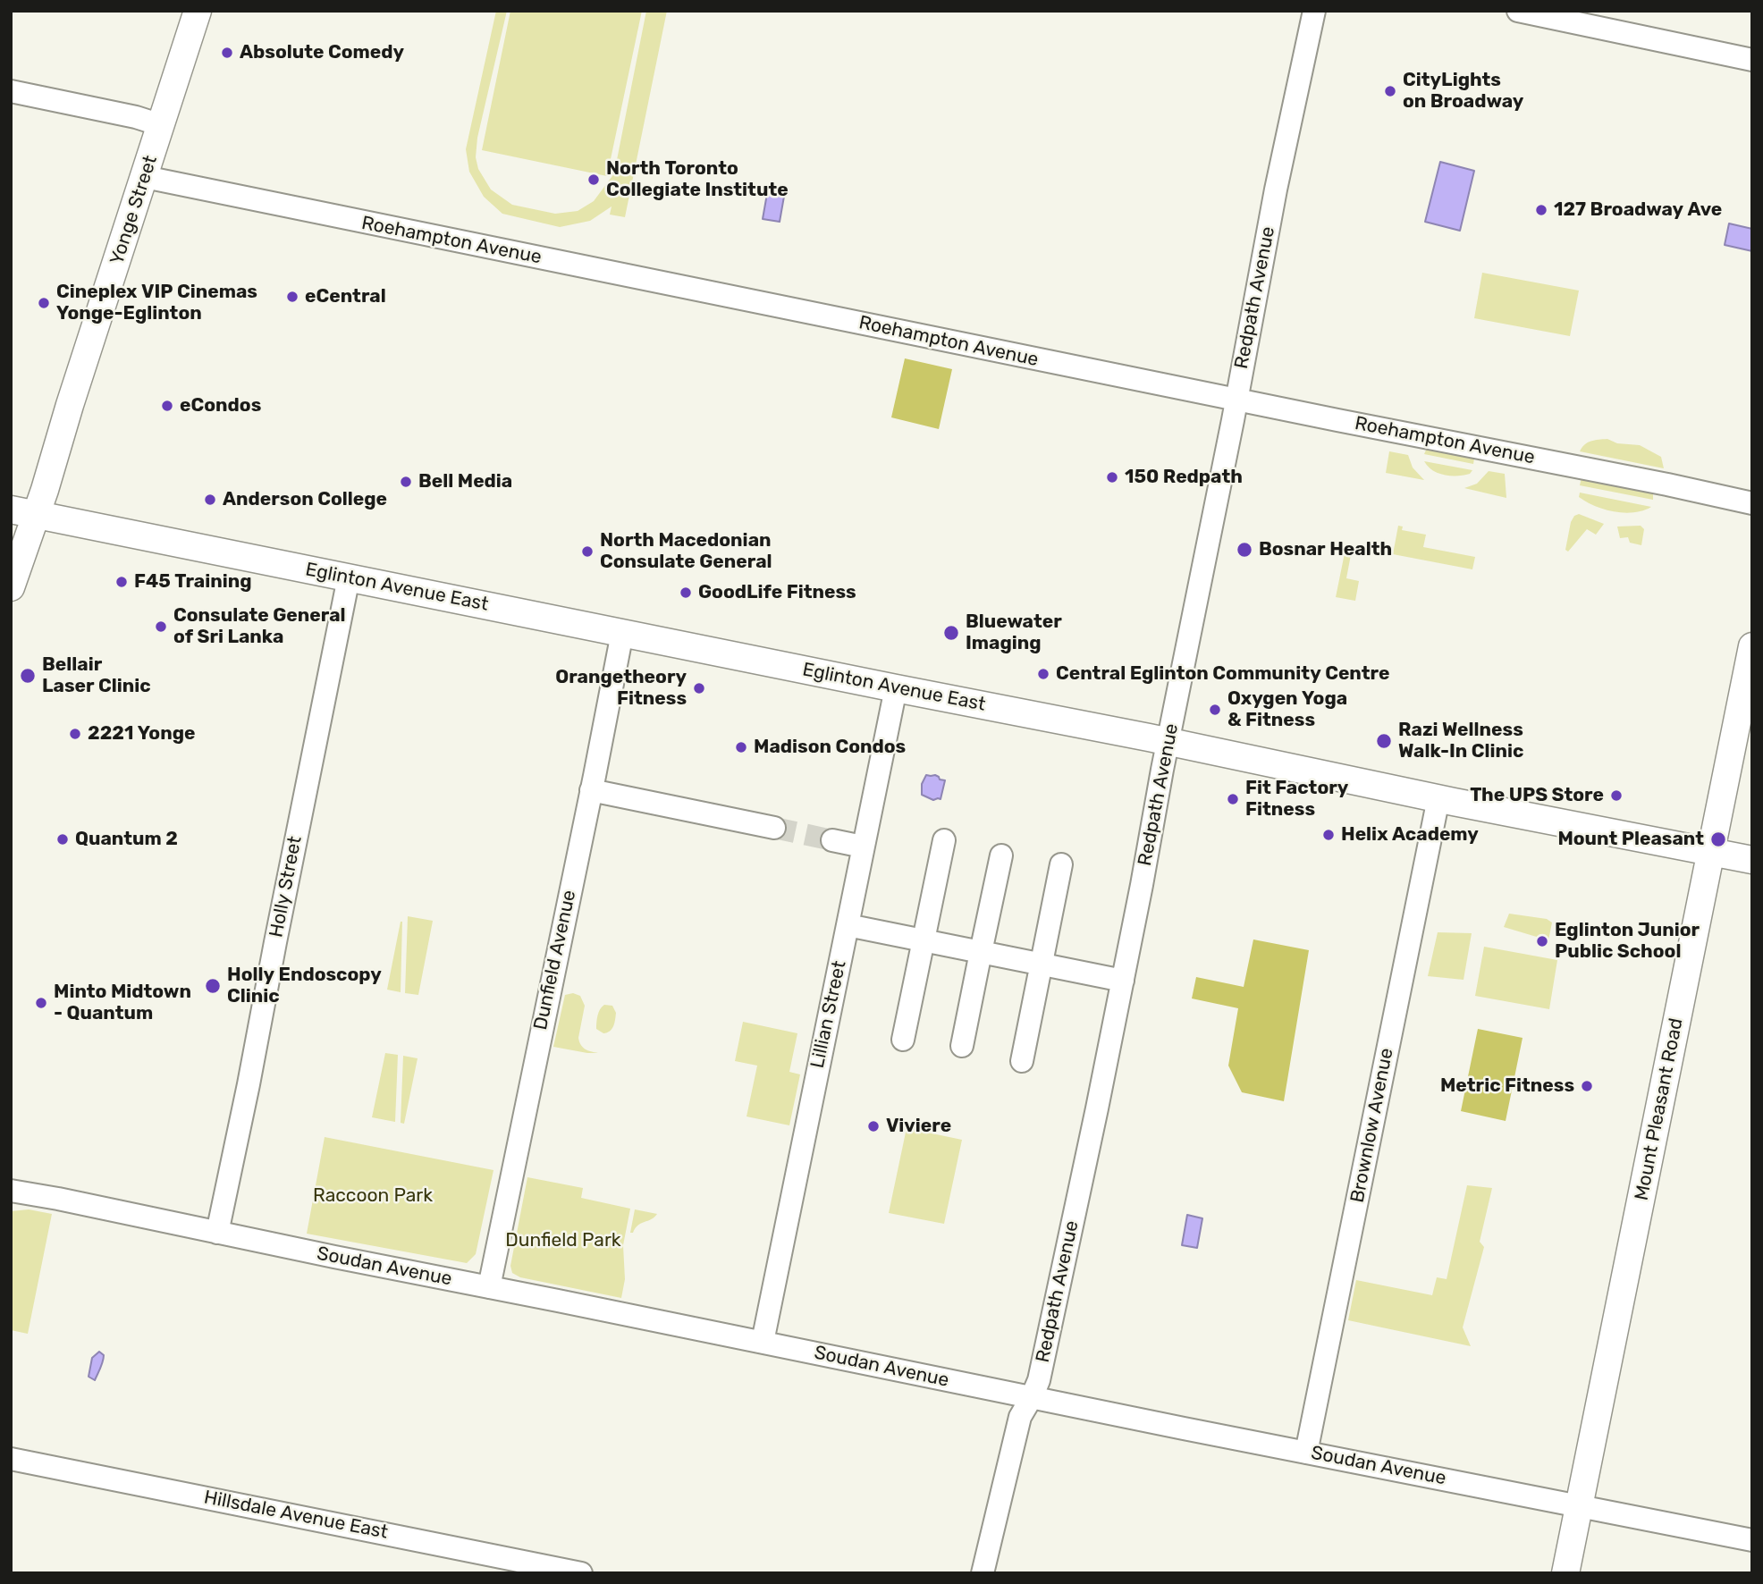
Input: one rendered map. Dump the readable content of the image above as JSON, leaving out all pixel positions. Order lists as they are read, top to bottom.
{
  "streets": {
    "main road": ["Yonge Street", "Eglinton Avenue East", "Mount Pleasant Road"],
    "street": [
      "Roehampton Avenue",
      "Redpath Avenue",
      "Holly Street",
      "Dunfield Avenue",
      "Lillian Street",
      "Brownlow Avenue",
      "Soudan Avenue",
      "Hillsdale Avenue East"
    ]
  },
  "crossings": [
    ["Yonge Street", "Roehampton Avenue"],
    ["Yonge Street", "Eglinton Avenue East"],
    ["Roehampton Avenue", "Redpath Avenue"],
    ["Redpath Avenue", "Eglinton Avenue East"],
    ["Redpath Avenue", "Soudan Avenue"],
    ["Eglinton Avenue East", "Holly Street"],
    ["Eglinton Avenue East", "Dunfield Avenue"],
    ["Eglinton Avenue East", "Lillian Street"],
    ["Eglinton Avenue East", "Mount Pleasant Road"],
    ["Eglinton Avenue East", "Brownlow Avenue"],
    ["Holly Street", "Soudan Avenue"],
    ["Dunfield Avenue", "Soudan Avenue"],
    ["Lillian Street", "Soudan Avenue"],
    ["Mount Pleasant Road", "Soudan Avenue"],
    ["Brownlow Avenue", "Soudan Avenue"]
  ],
  "parks": ["Raccoon Park", "Dunfield Park"],
  "places": [
    "Absolute Comedy",
    "CityLights on Broadway",
    "North Toronto Collegiate Institute",
    "127 Broadway Ave",
    "eCentral",
    "Cineplex VIP Cinemas Yonge-Eglinton",
    "eCondos",
    "150 Redpath",
    "Bell Media",
    "Anderson College",
    "Bosnar Health",
    "North Macedonian Consulate General",
    "F45 Training",
    "GoodLife Fitness",
    "Consulate General of Sri Lanka",
    "Bluewater Imaging",
    "Central Eglinton Community Centre",
    "Bellair Laser Clinic",
    "Orangetheory Fitness",
    "Oxygen Yoga & Fitness",
    "2221 Yonge",
    "Razi Wellness Walk-In Clinic",
    "Madison Condos",
    "The UPS Store",
    "Fit Factory Fitness",
    "Helix Academy",
    "Quantum 2",
    "Mount Pleasant",
    "Eglinton Junior Public School",
    "Holly Endoscopy Clinic",
    "Minto Midtown - Quantum",
    "Metric Fitness",
    "Viviere"
  ]
}
